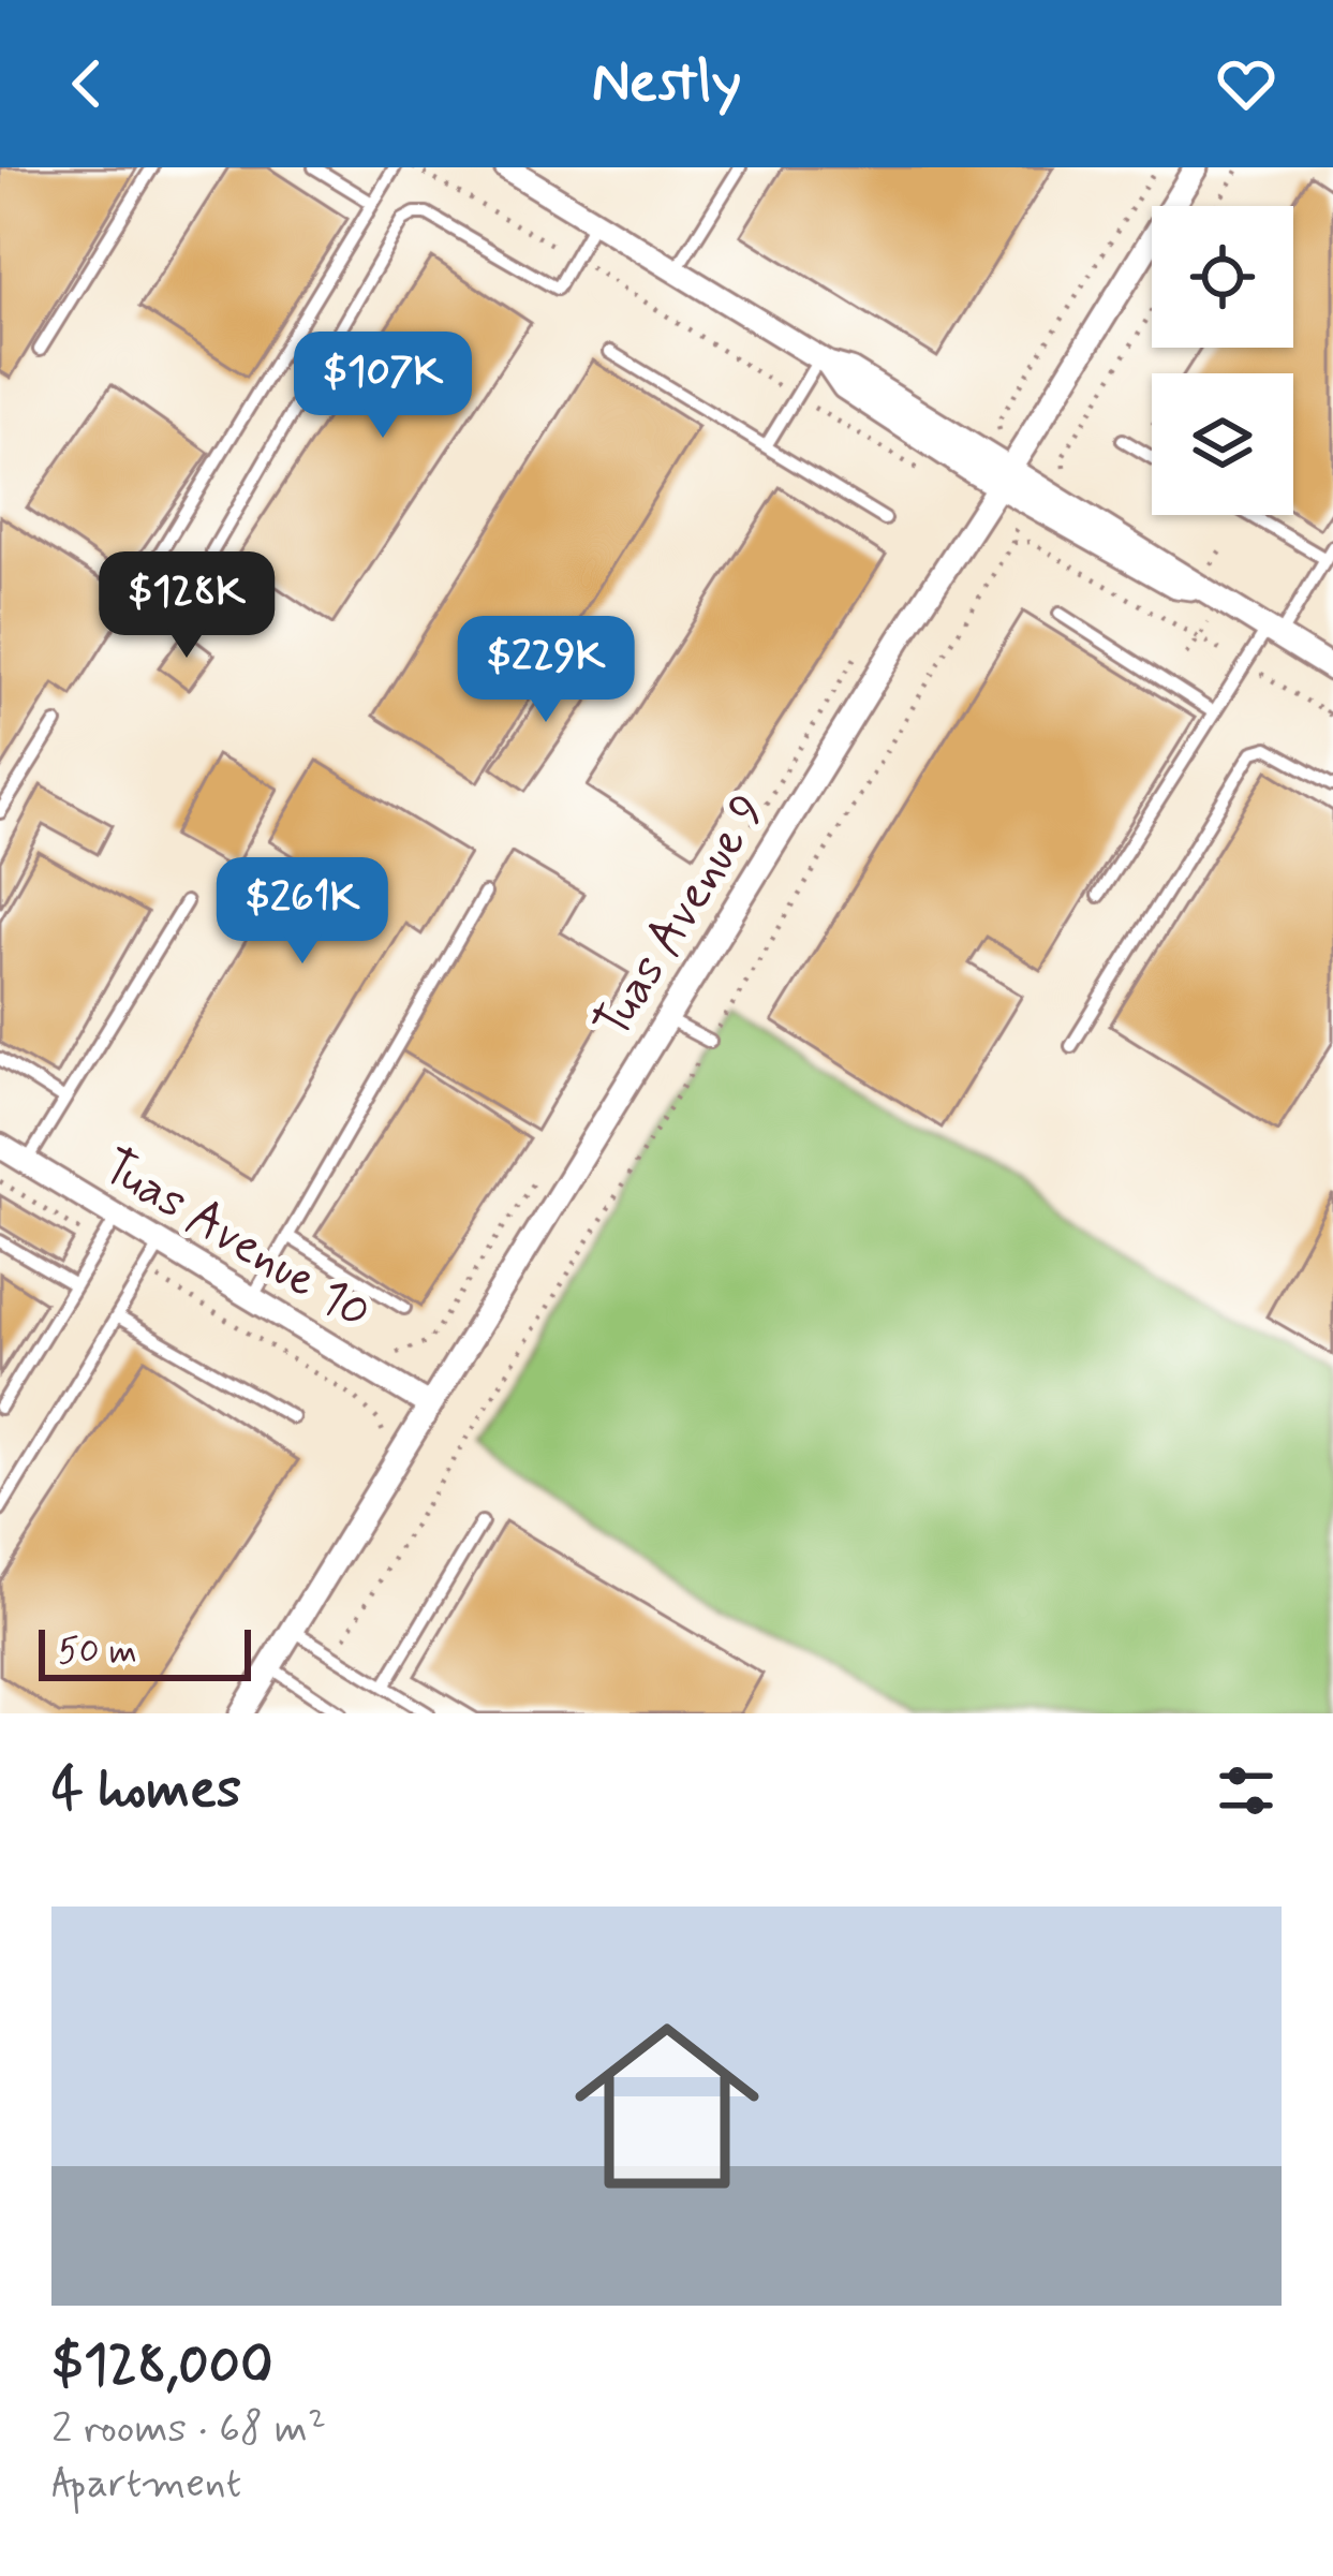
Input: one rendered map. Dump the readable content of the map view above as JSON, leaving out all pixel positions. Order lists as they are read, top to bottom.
{
  "streets": {
    "street": ["Tuas Avenue 9", "Tuas Avenue 10"]
  },
  "crossings": [
    ["Tuas Avenue 9", "Tuas Avenue 10"]
  ],
  "scale_bar": "50 m",
  "page": {
    "header": "Nestly",
    "price": [
      "$107K",
      "$128K",
      "$229K",
      "$261K"
    ],
    "scale": "50 m",
    "heading": "4 homes",
    "list": [
      {
        "name": "$128,000",
        "note": "2 rooms · 68 m² · Apartment"
      }
    ]
  }
}
